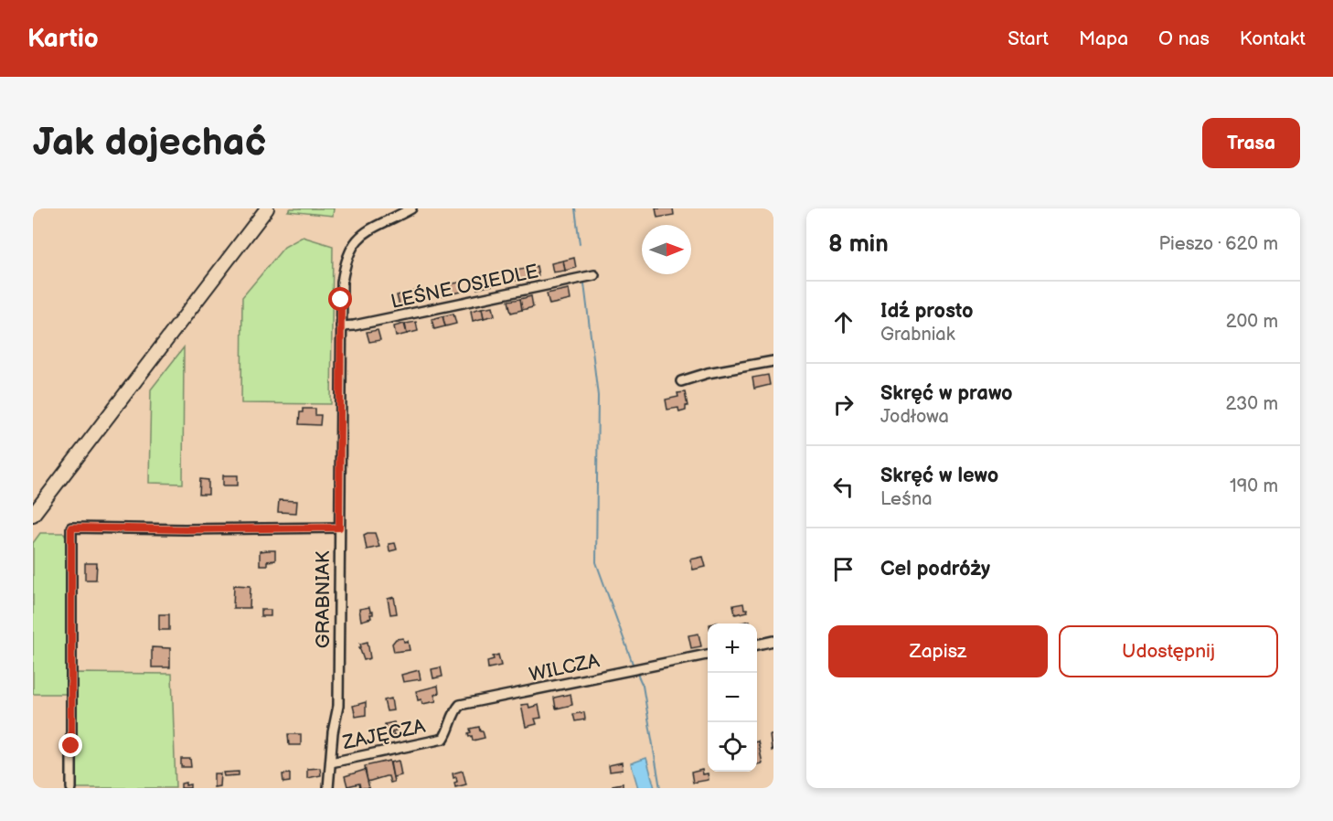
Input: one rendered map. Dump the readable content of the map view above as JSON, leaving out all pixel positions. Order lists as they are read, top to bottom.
{
  "streets": {
    "street": [
      "LEŚNE OSIEDLE",
      "GRABNIAK",
      "WILCZA",
      "ZAJĘCZA"
    ]
  },
  "crossings": [
    ["LEŚNE OSIEDLE", "GRABNIAK"],
    ["GRABNIAK", "ZAJĘCZA"],
    ["WILCZA", "ZAJĘCZA"]
  ],
  "north": "right",
  "page": {
    "header": "Kartio",
    "nav": [
      "Start",
      "Mapa",
      "O nas",
      "Kontakt"
    ],
    "buttons": [
      "Trasa",
      ["Zapisz", "Udostępnij"]
    ],
    "title": "Jak dojechać",
    "heading": ["8 min", "Pieszo · 620 m"],
    "list": [
      ["Idź prosto", "Grabniak", "200 m"],
      ["Skręć w prawo", "Jodłowa", "230 m"],
      ["Skręć w lewo", "Leśna", "190 m"],
      "Cel podróży"
    ],
    "map_buttons": ["+", "−"]
  }
}
